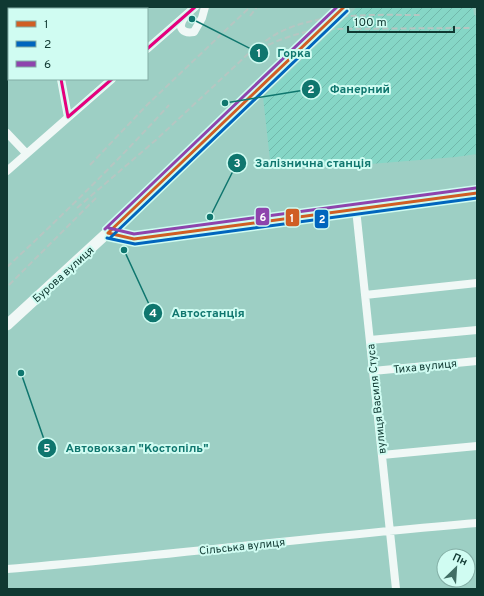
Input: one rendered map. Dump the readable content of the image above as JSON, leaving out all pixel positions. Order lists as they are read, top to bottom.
{
  "streets": {
    "main road": ["Бурова вулиця"],
    "street": ["Тиха вулиця", "вулиця Василя Стуса", "Сільська вулиця"]
  },
  "crossings": [
    ["Тиха вулиця", "вулиця Василя Стуса"],
    ["вулиця Василя Стуса", "Сільська вулиця"]
  ],
  "places": [
    "Горка",
    "Фанерний",
    "Залізнична станція",
    "Автостанція",
    "Автовокзал \"Костопіль\""
  ],
  "lines": [
    "transit line 1",
    "transit line 6",
    "transit line 4",
    "transit line 2"
  ],
  "legend": ["1", "2", "6"],
  "scale_bar": "100 m",
  "north": "top right"
}
